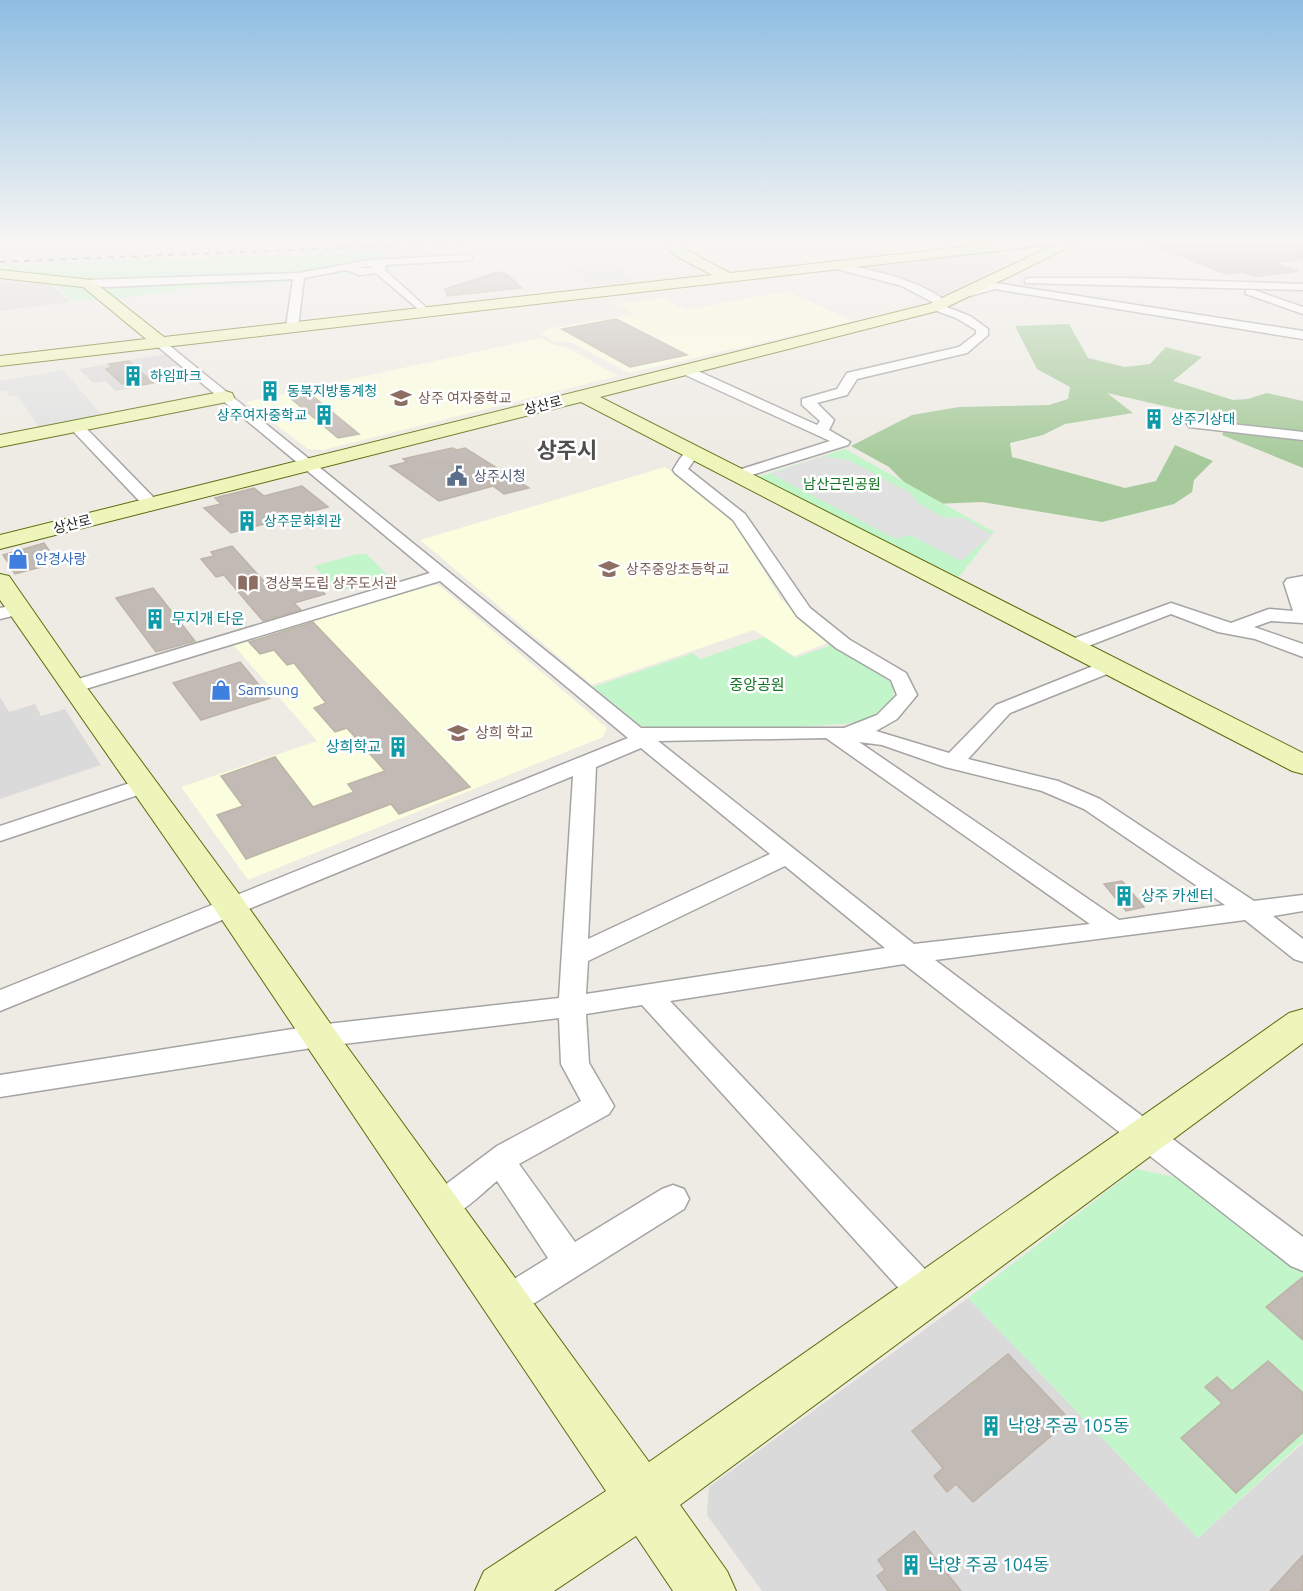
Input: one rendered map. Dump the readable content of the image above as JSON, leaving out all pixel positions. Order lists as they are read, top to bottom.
{
  "streets": {
    "street": ["상산로"]
  },
  "districts": ["상주시"],
  "parks": ["남산근린공원", "중앙공원"],
  "places": {
    "building": [
      "하임파크",
      "동북지방통계청",
      "상주여자중학교",
      "상주기상대",
      "상주문화회관",
      "무지개 타운",
      "상희학교",
      "상주 카센터",
      "낙양 주공 105동",
      "낙양 주공 104동"
    ],
    "school or university": ["상주 여자중학교", "상주중앙초등학교", "상희 학교"],
    "public building": ["상주시청"],
    "shop": ["안경사랑", "Samsung"],
    "library": ["경상북도립 상주도서관"]
  }
}
